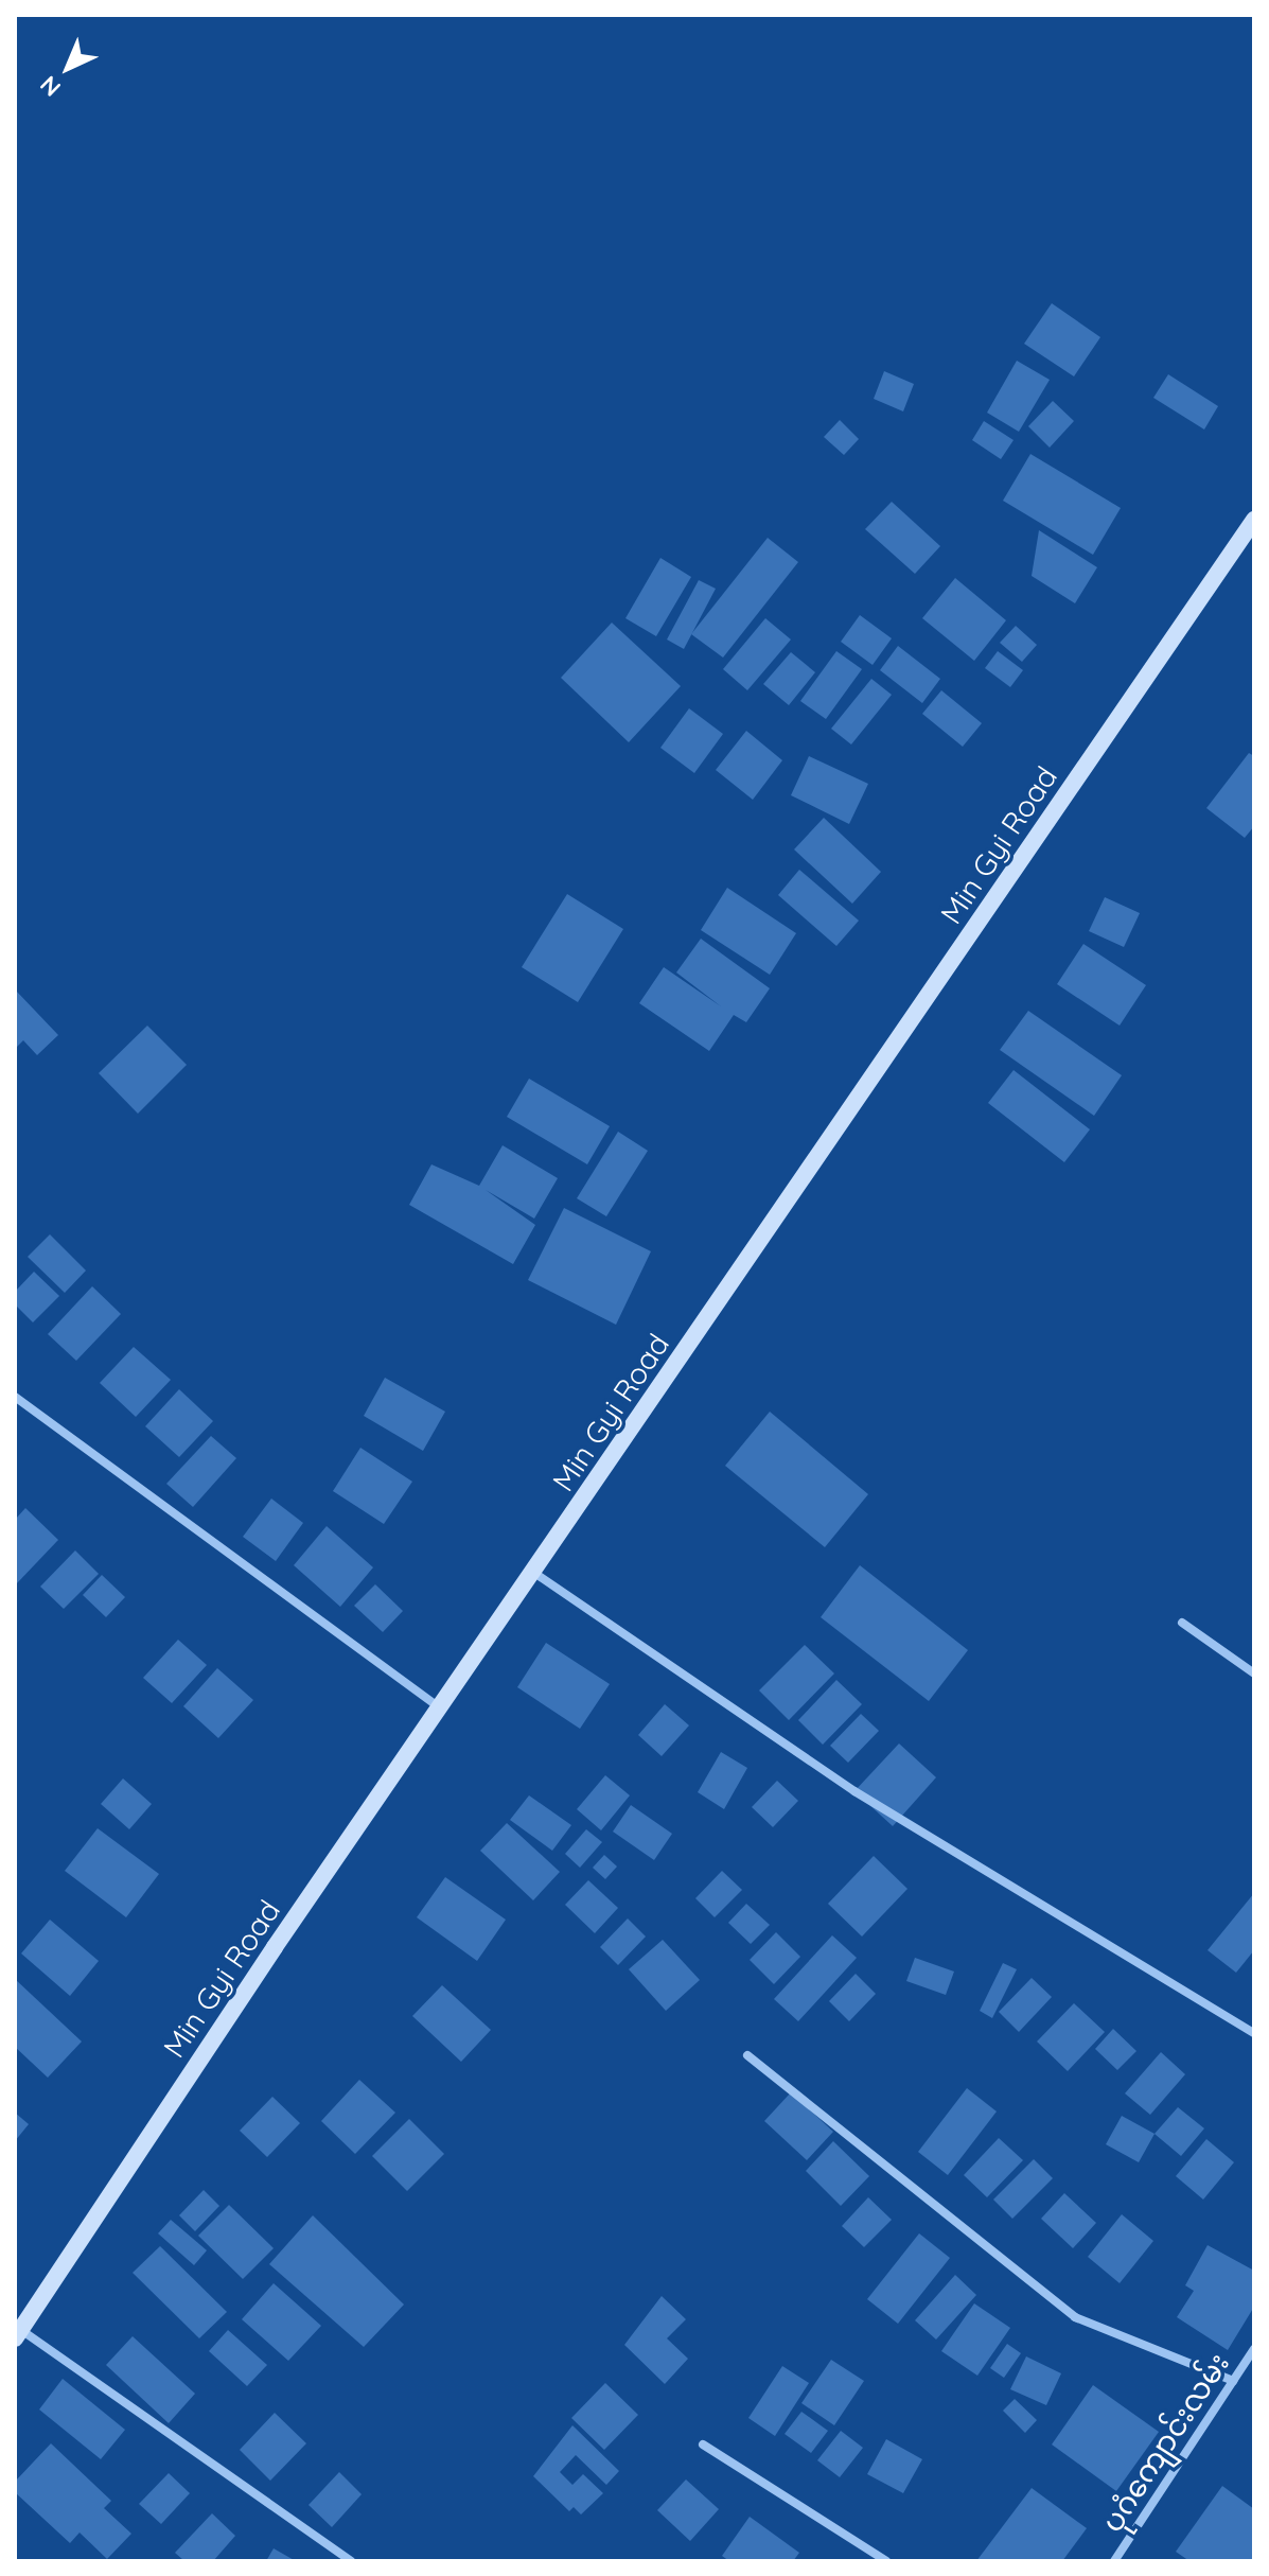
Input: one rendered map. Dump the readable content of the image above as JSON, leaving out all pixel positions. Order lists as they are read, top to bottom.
{
  "streets": {
    "main road": ["Min Gyi Road"],
    "street": ["ပုဂံကျောင်းလမ်း"]
  },
  "north": "bottom left"
}
